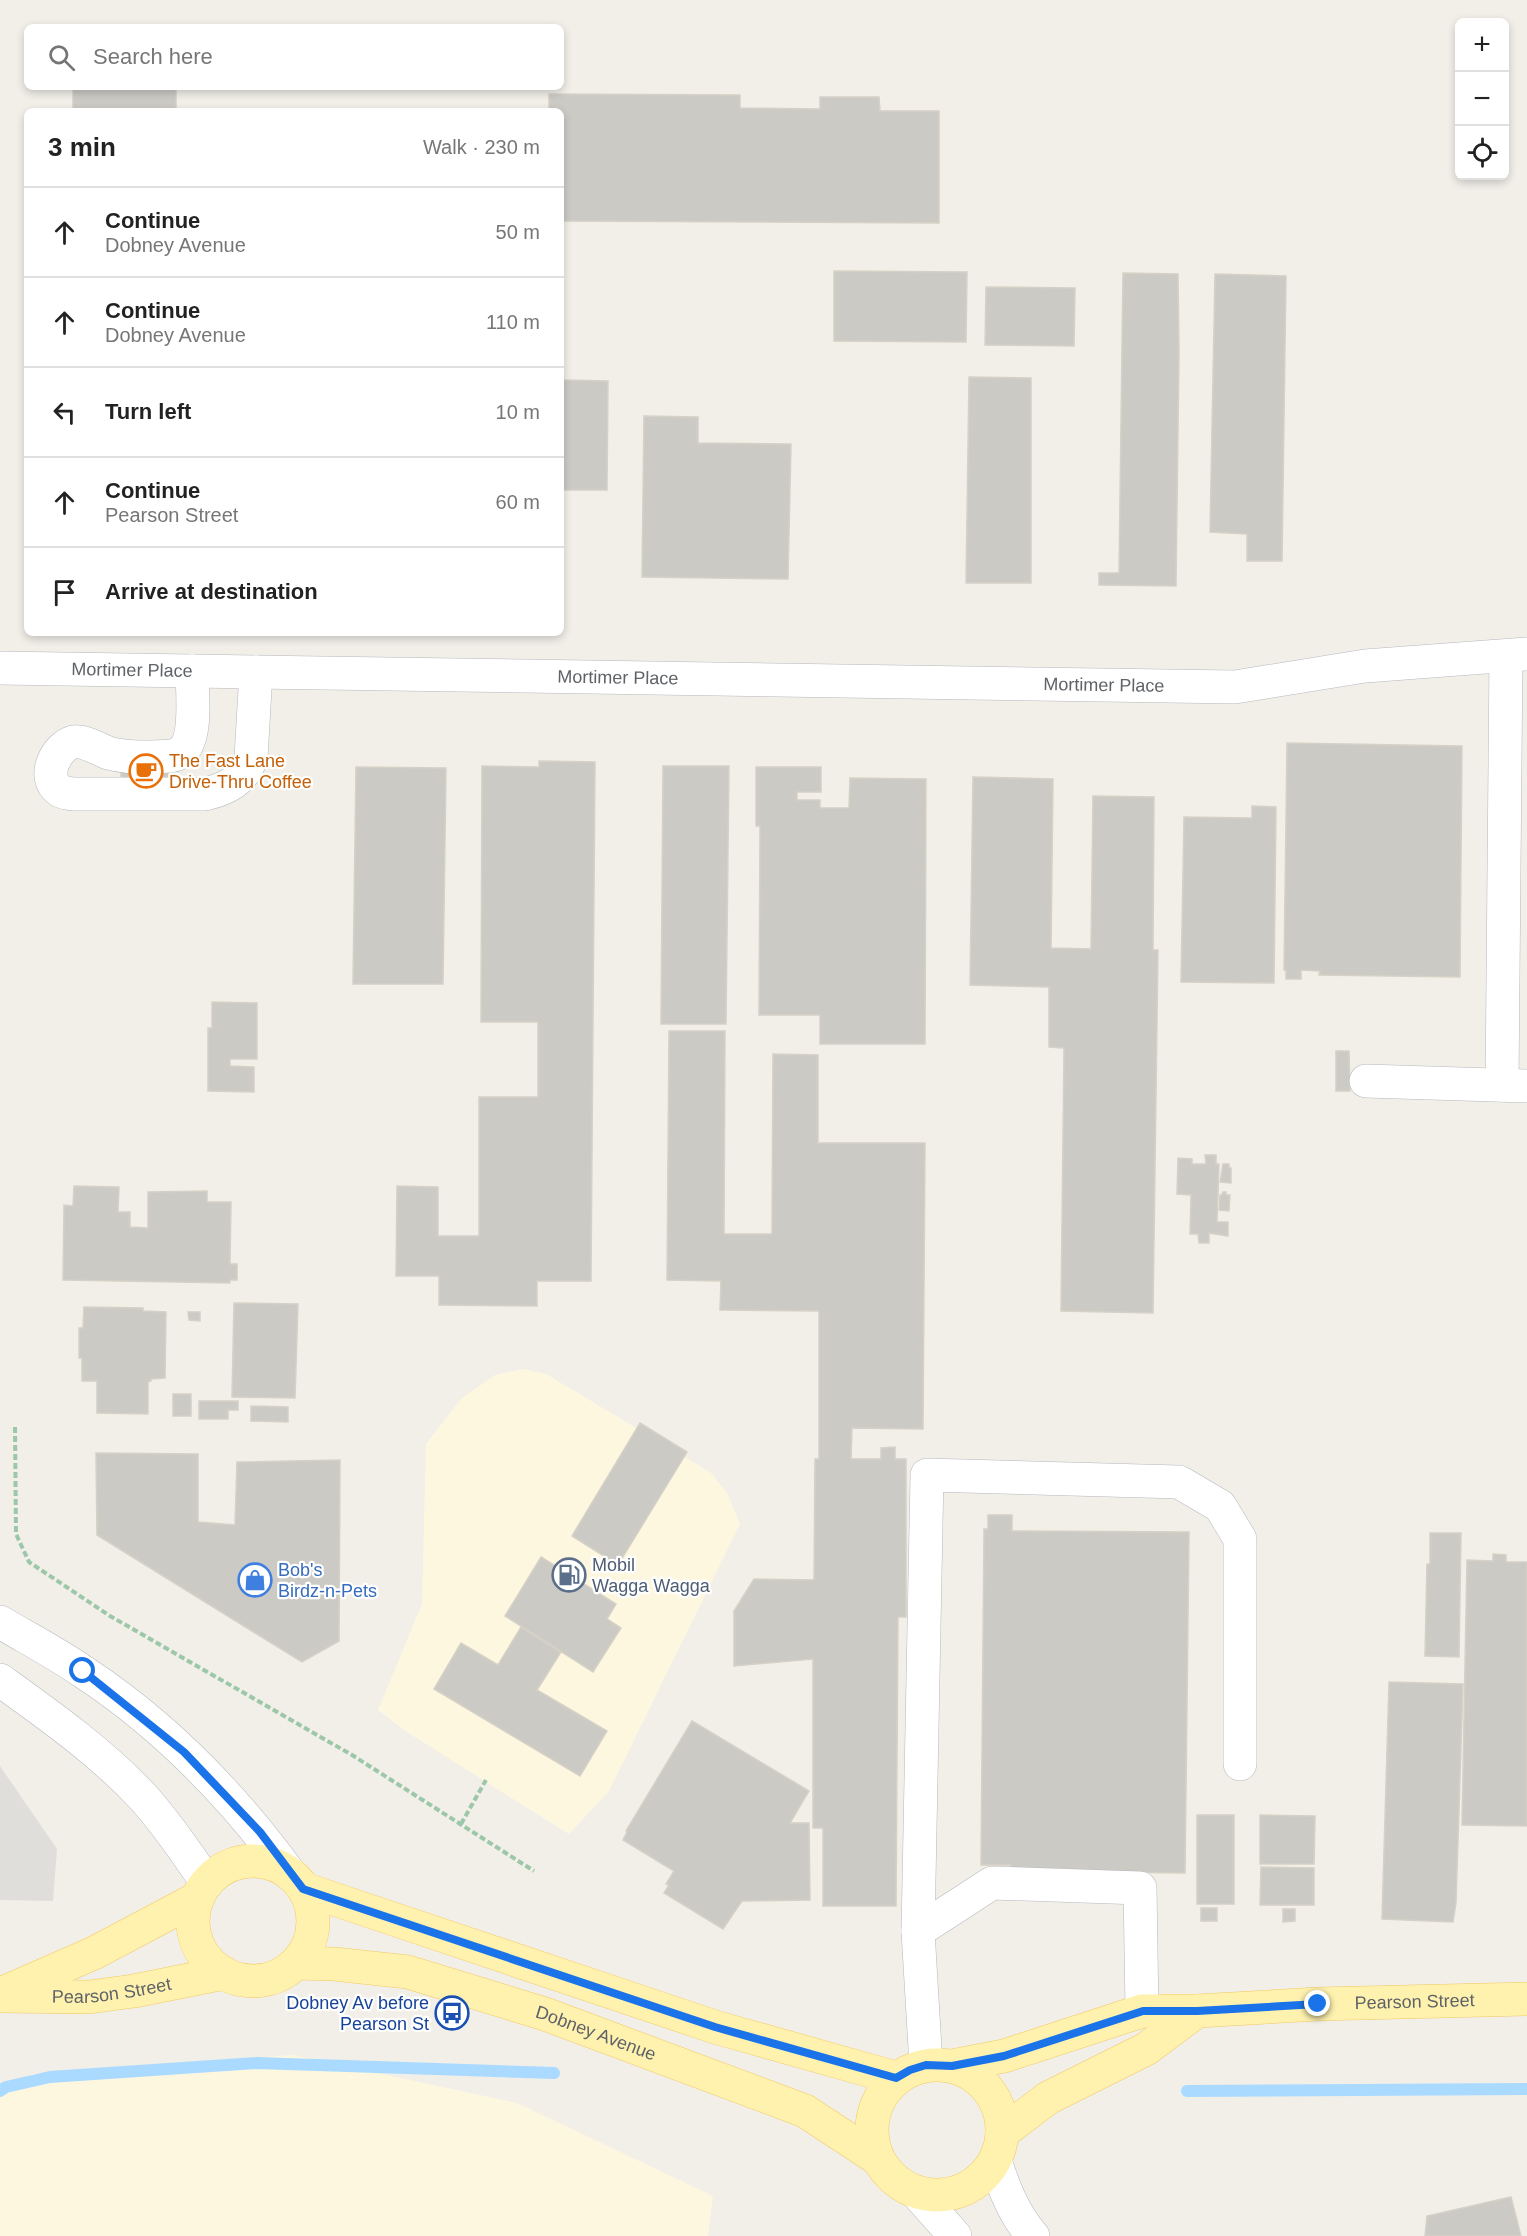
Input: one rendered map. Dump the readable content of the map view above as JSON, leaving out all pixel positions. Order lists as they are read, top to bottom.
{
  "streets": {
    "main road": ["Pearson Street", "Dobney Avenue"],
    "street": ["Mortimer Place"]
  },
  "crossings": [
    ["Pearson Street", "Dobney Avenue"]
  ],
  "places": {
    "cafe": ["The Fast Lane Drive-Thru Coffee"],
    "fuel station": ["Mobil Wagga Wagga"],
    "shop": ["Bob's Birdz-n-Pets"],
    "bus stop": ["Dobney Av before Pearson St"]
  },
  "page": {
    "map_buttons": ["+", "−"],
    "search": "Search here",
    "heading": ["3 min", "Walk · 230 m"],
    "list": [
      ["Continue", "Dobney Avenue", "50 m"],
      ["Continue", "Dobney Avenue", "110 m"],
      ["Turn left", "10 m"],
      ["Continue", "Pearson Street", "60 m"],
      "Arrive at destination"
    ]
  }
}
